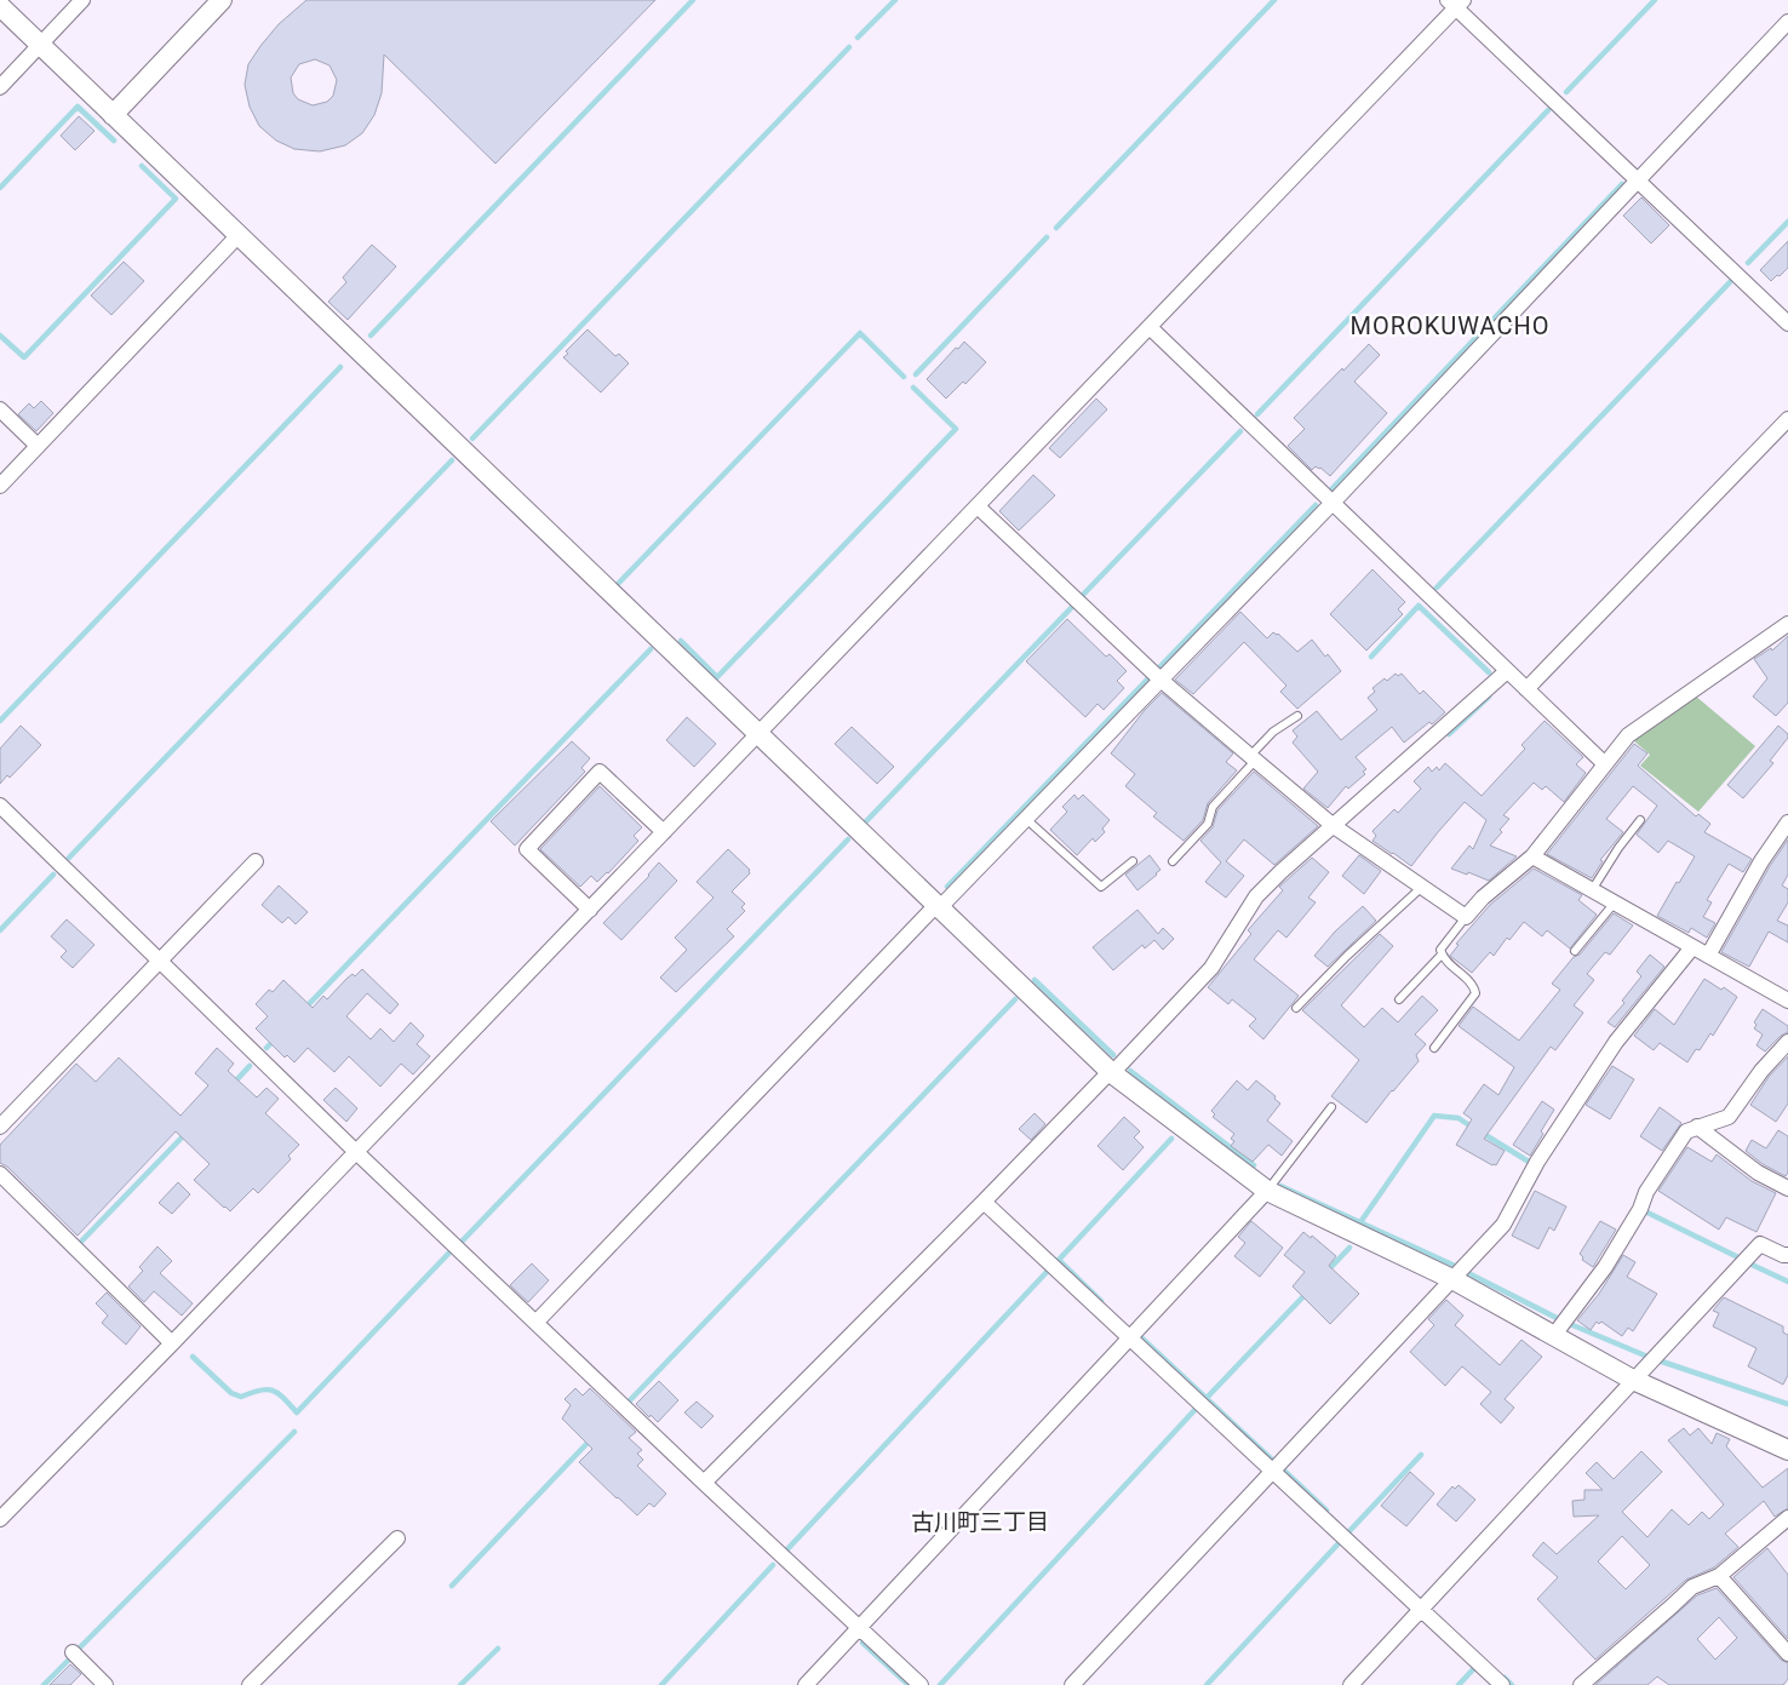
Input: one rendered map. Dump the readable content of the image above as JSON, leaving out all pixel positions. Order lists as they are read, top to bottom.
{
  "districts": ["MOROKUWACHO", "古川町三丁目"]
}
